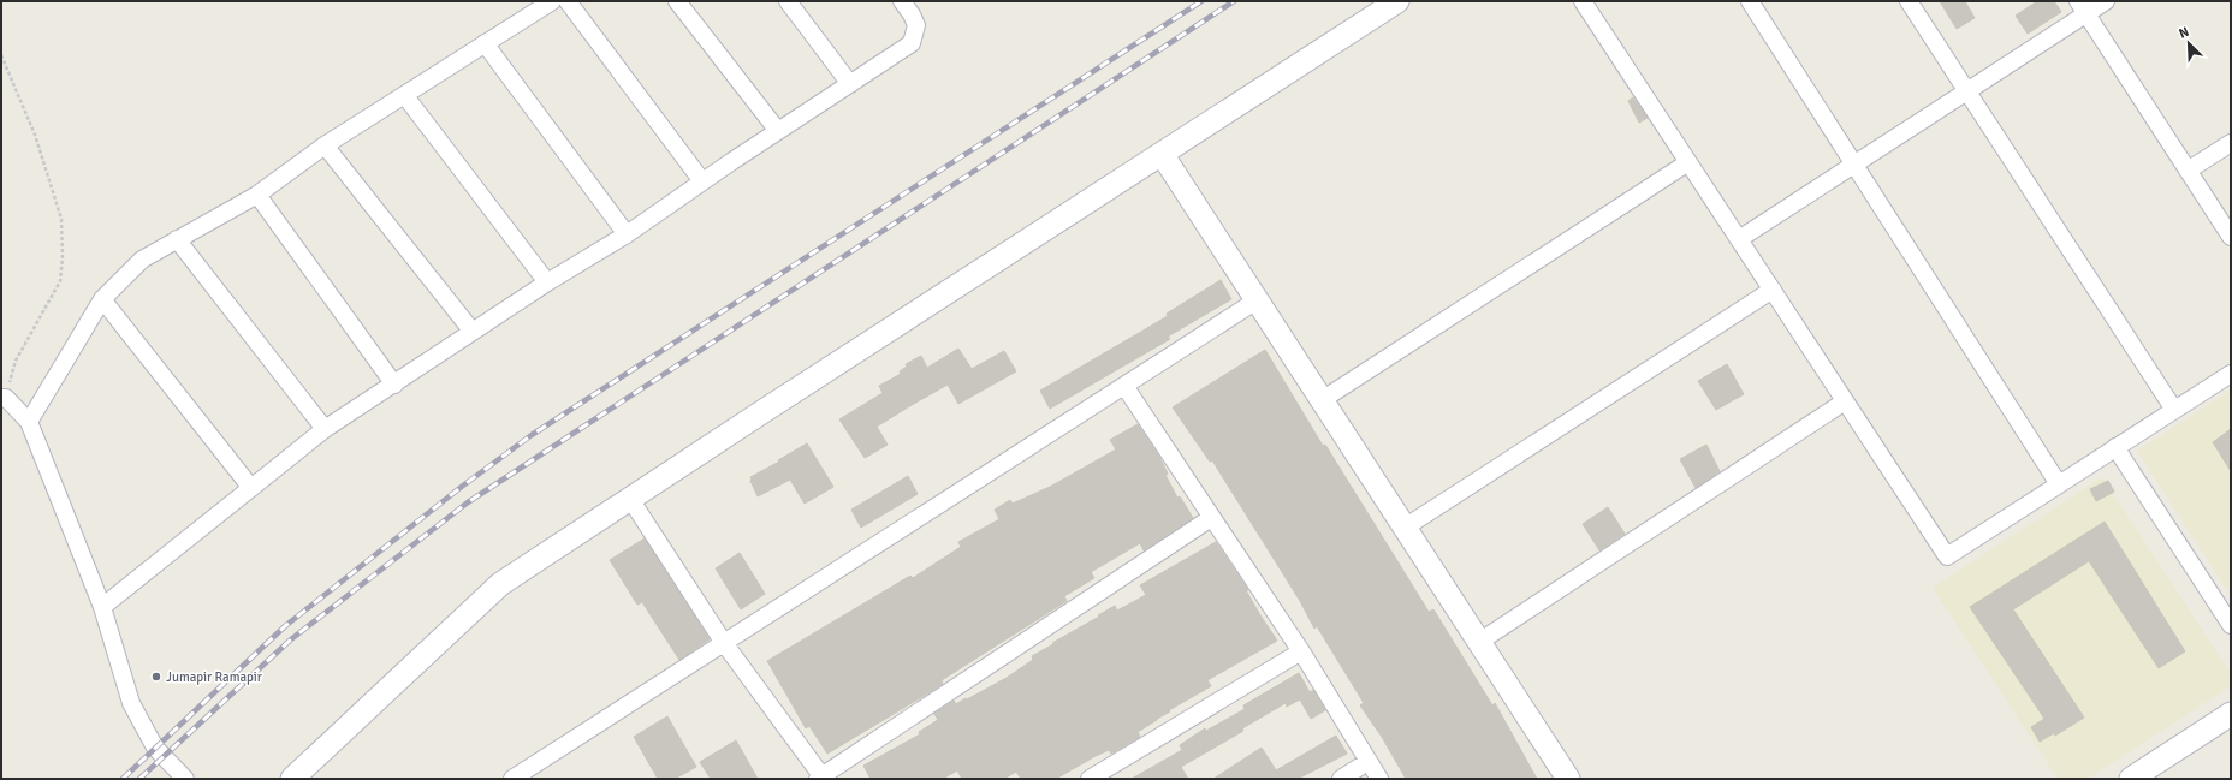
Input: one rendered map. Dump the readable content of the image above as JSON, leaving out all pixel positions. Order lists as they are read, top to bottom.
{
  "places": ["Jumapir Ramapir"],
  "north": "top left"
}
